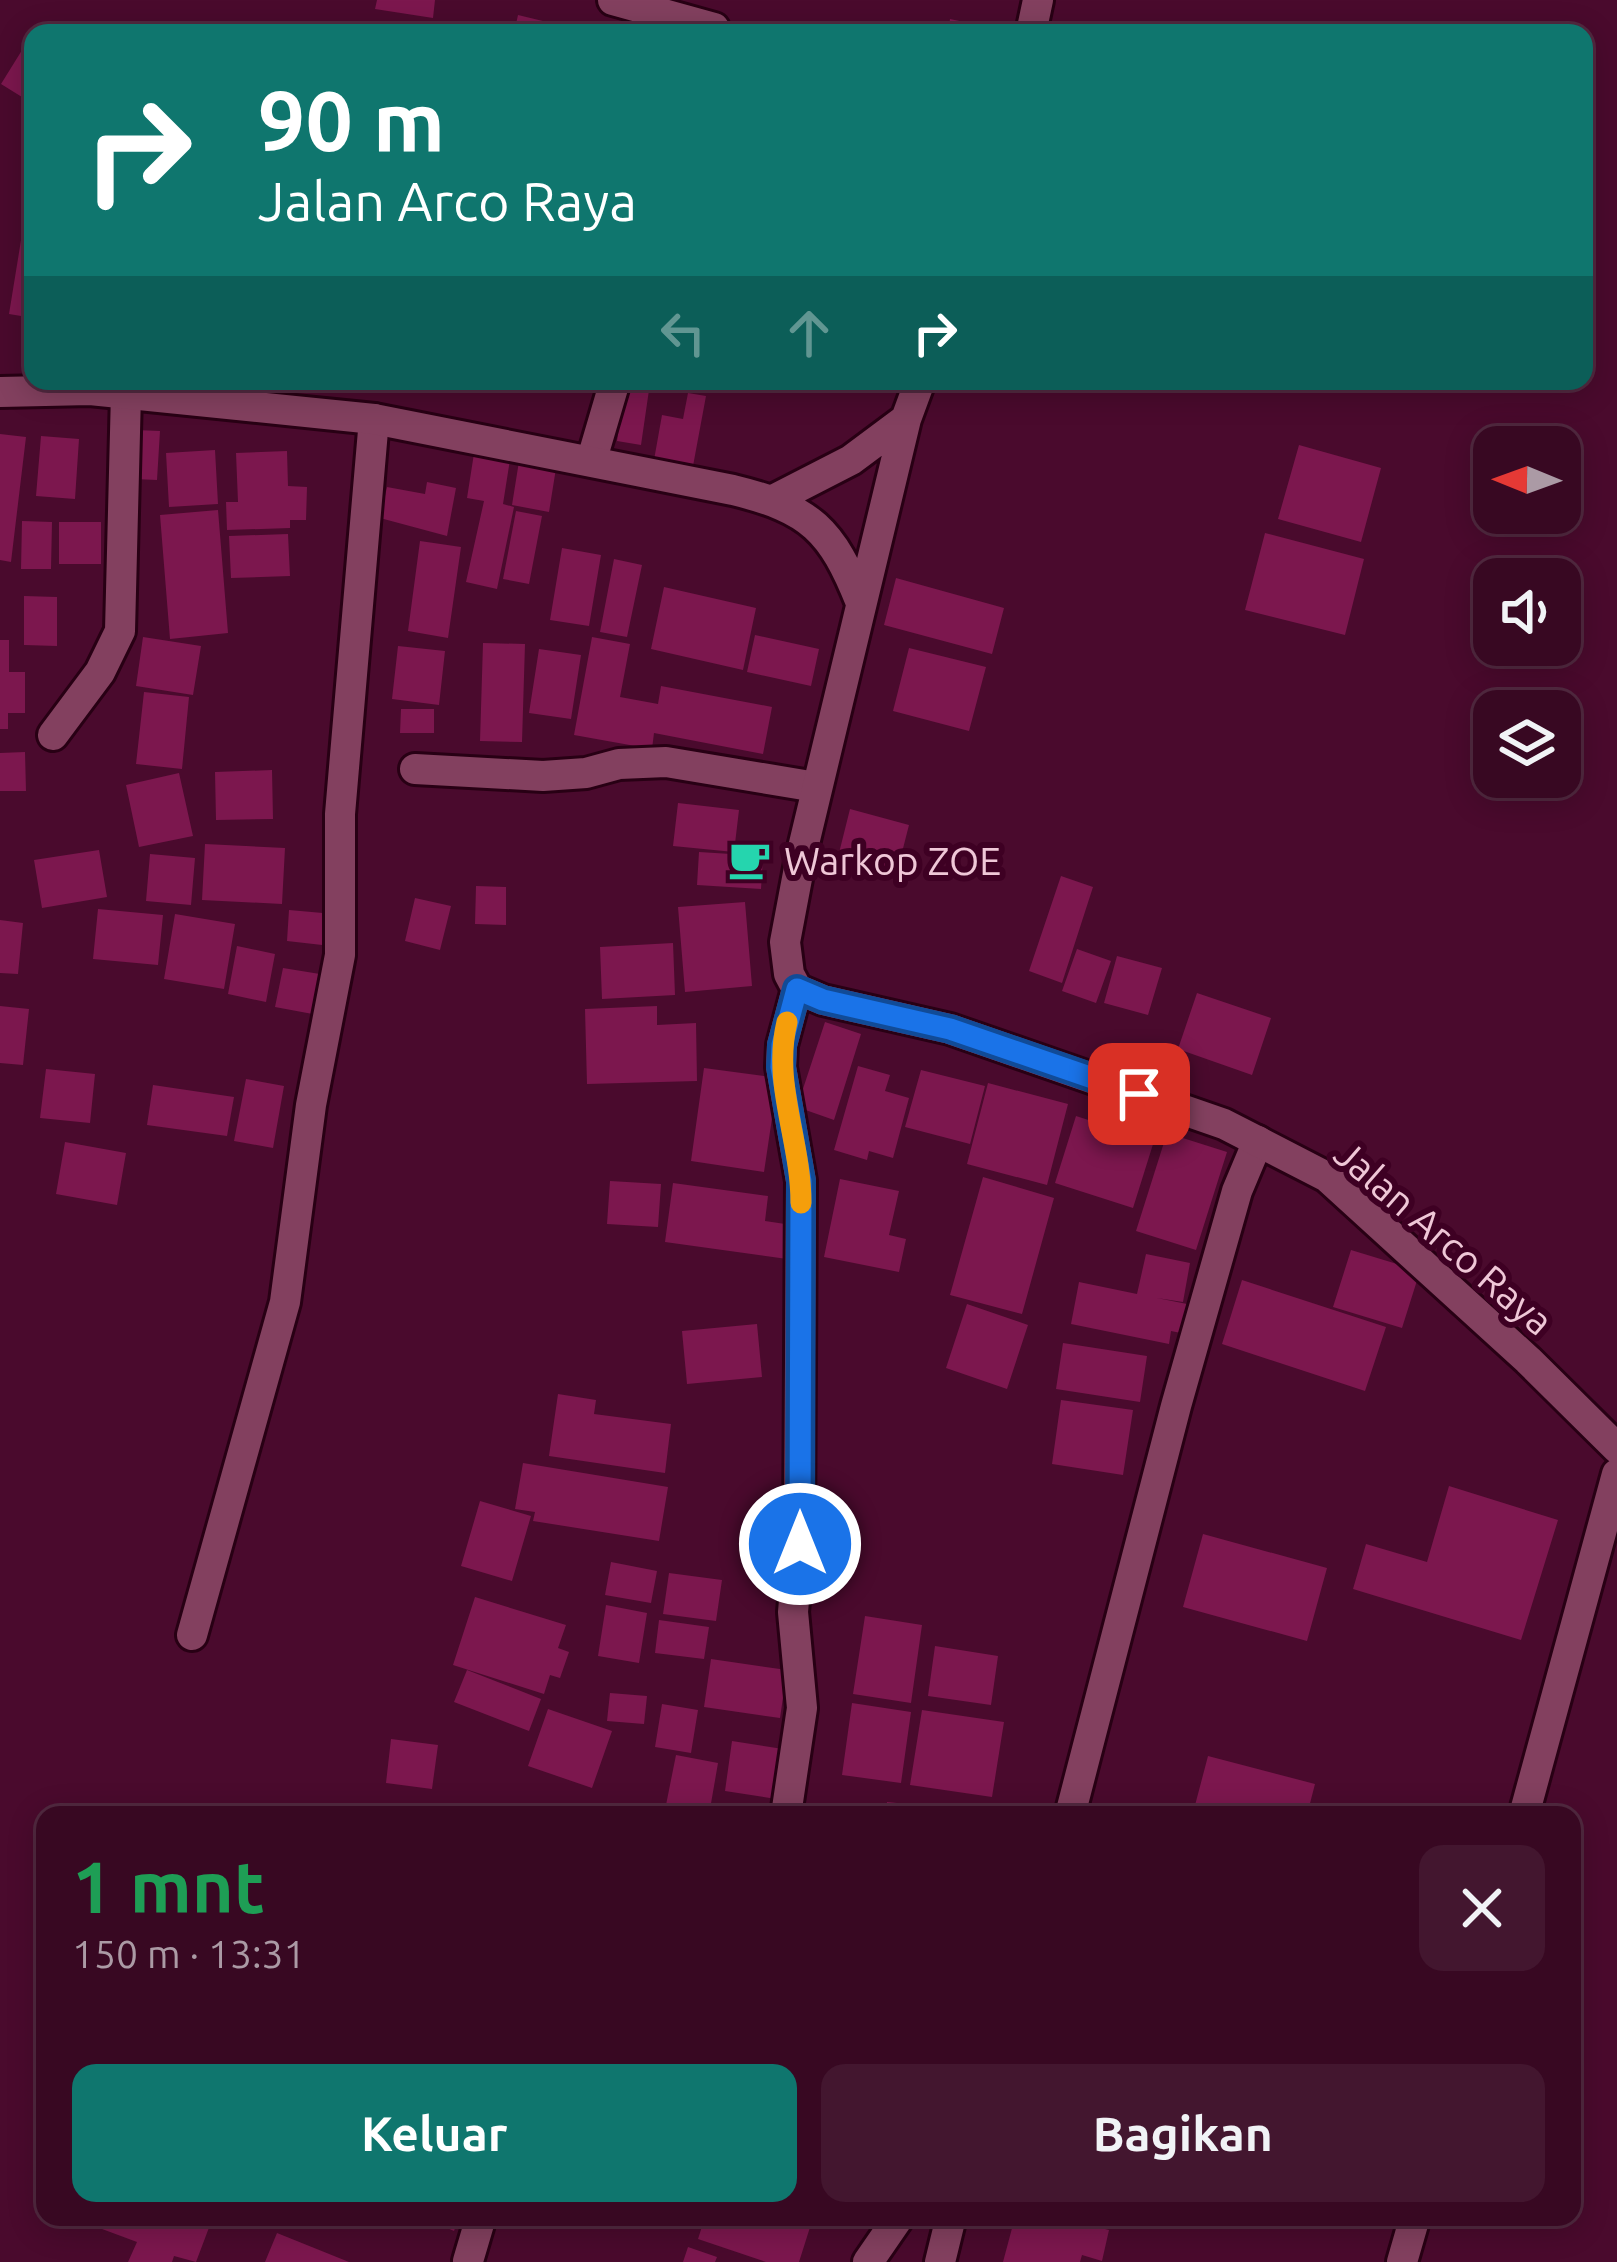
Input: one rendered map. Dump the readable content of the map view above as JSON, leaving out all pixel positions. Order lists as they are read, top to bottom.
{
  "streets": {
    "street": ["Jalan Arco Raya"]
  },
  "places": {
    "cafe": ["Warkop ZOE"]
  },
  "north": "left",
  "page": {
    "turn": ["90 m", "Jalan Arco Raya"],
    "heading": ["1 mnt", "150 m · 13:31"],
    "buttons": ["Keluar", "Bagikan"]
  }
}
